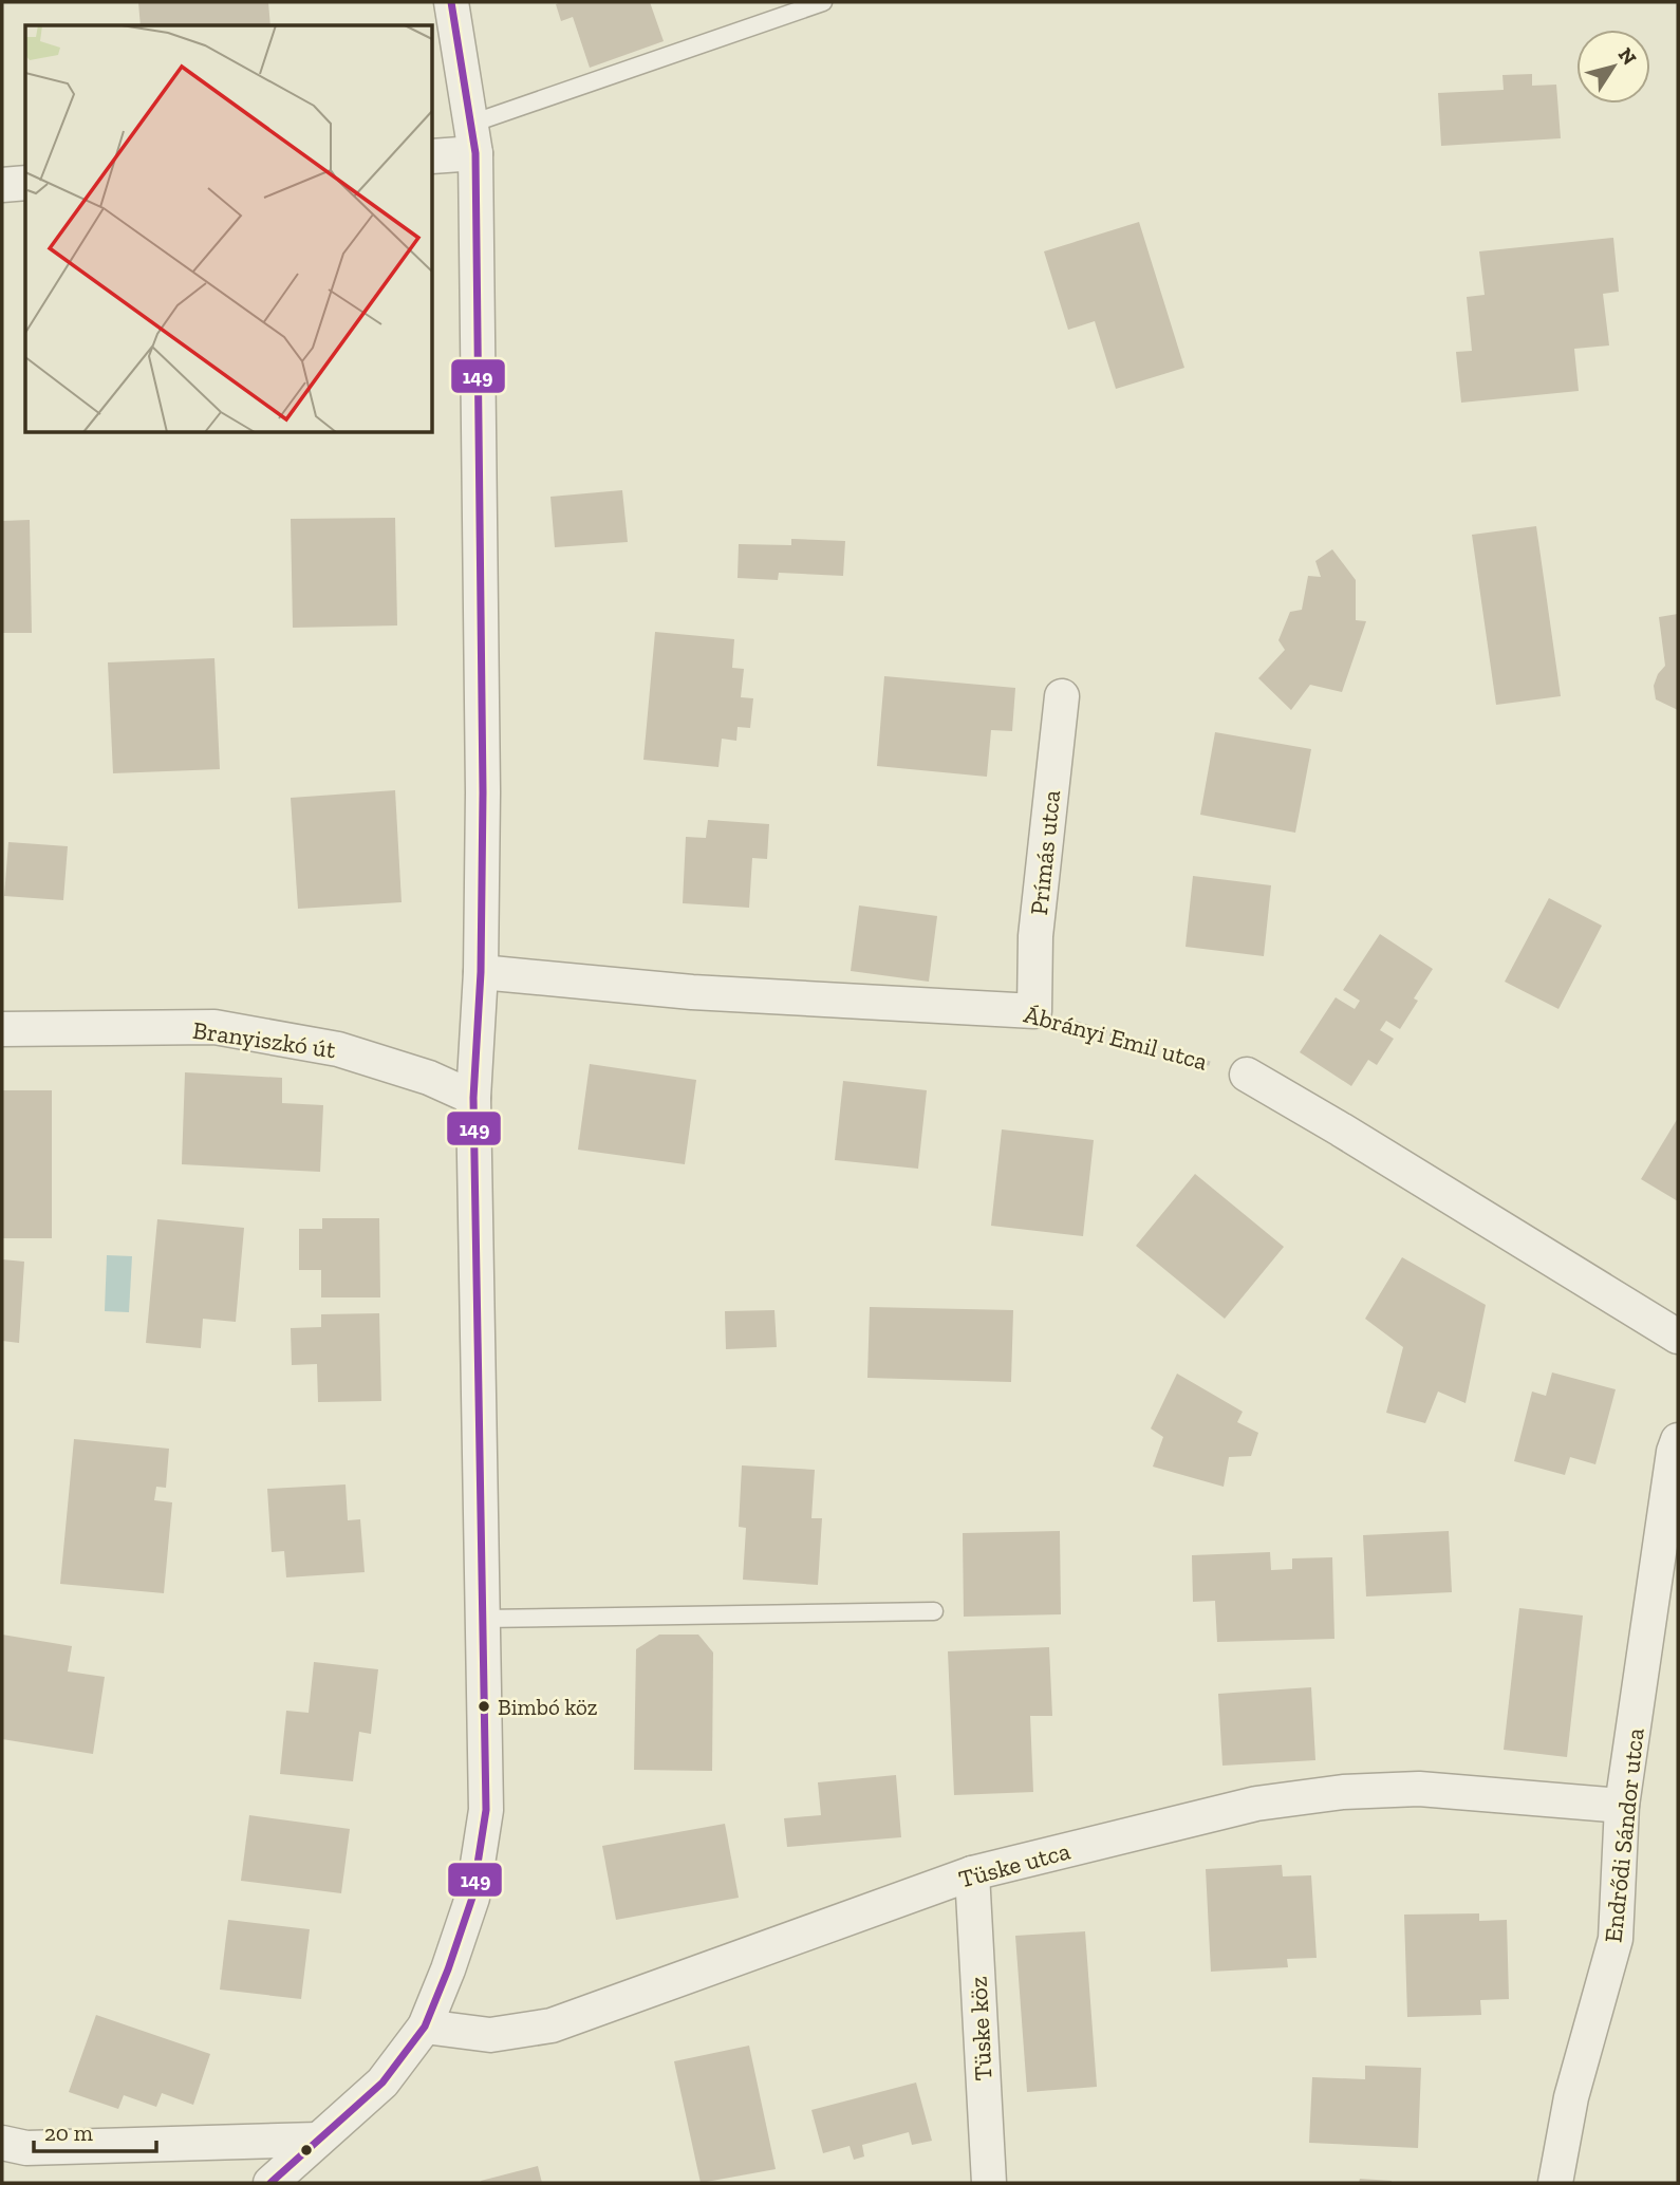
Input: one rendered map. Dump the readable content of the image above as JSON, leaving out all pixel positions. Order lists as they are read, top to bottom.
{
  "streets": {
    "street": [
      "Prímás utca",
      "Ábrányi Emil utca",
      "Branyiszkó út",
      "Endrődi Sándor utca",
      "Tüske utca",
      "Tüske köz"
    ]
  },
  "crossings": [
    ["Prímás utca", "Ábrányi Emil utca"],
    ["Endrődi Sándor utca", "Tüske utca"],
    ["Tüske utca", "Tüske köz"]
  ],
  "places": ["Bimbó köz"],
  "lines": ["transit line 149"],
  "scale_bar": "20 m",
  "north": "top right"
}
